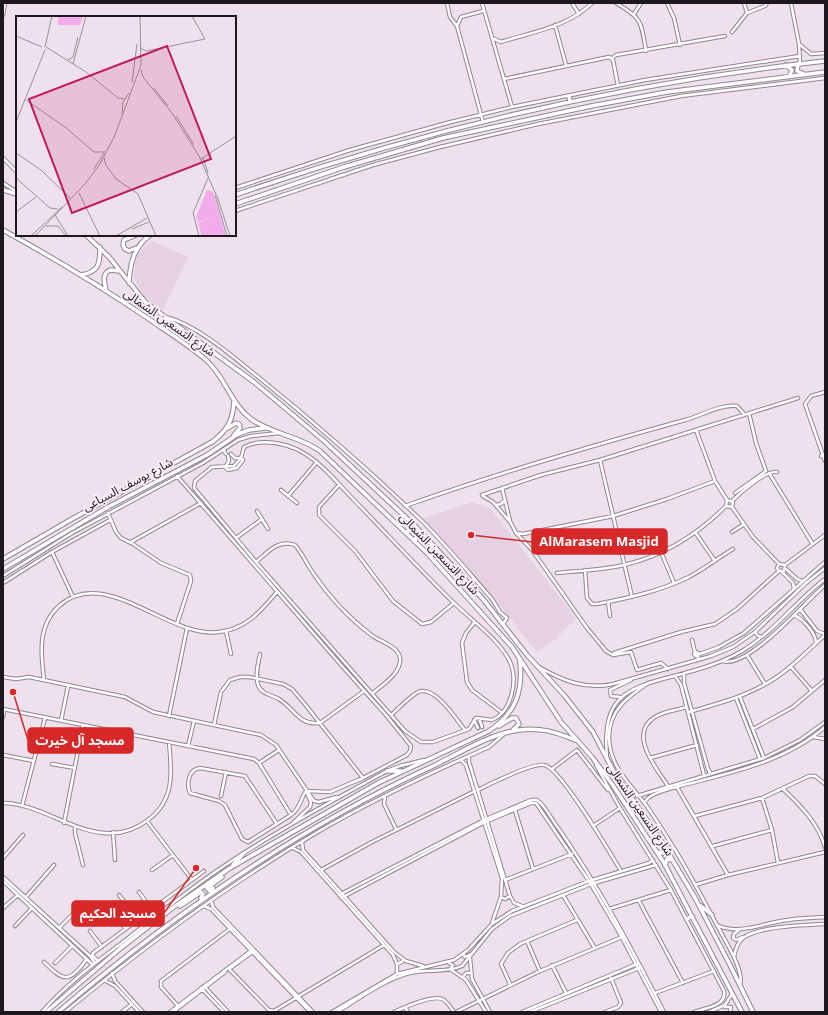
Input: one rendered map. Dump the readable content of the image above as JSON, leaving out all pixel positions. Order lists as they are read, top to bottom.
{
  "streets": {
    "main road": ["شارع التسعين الشمالى", "شارع يوسف السباعى"]
  },
  "crossings": [
    ["شارع التسعين الشمالى", "شارع يوسف السباعى"]
  ],
  "places": ["AlMarasem Masjid", "مسجد آل خيرت", "مسجد الحكيم"]
}
